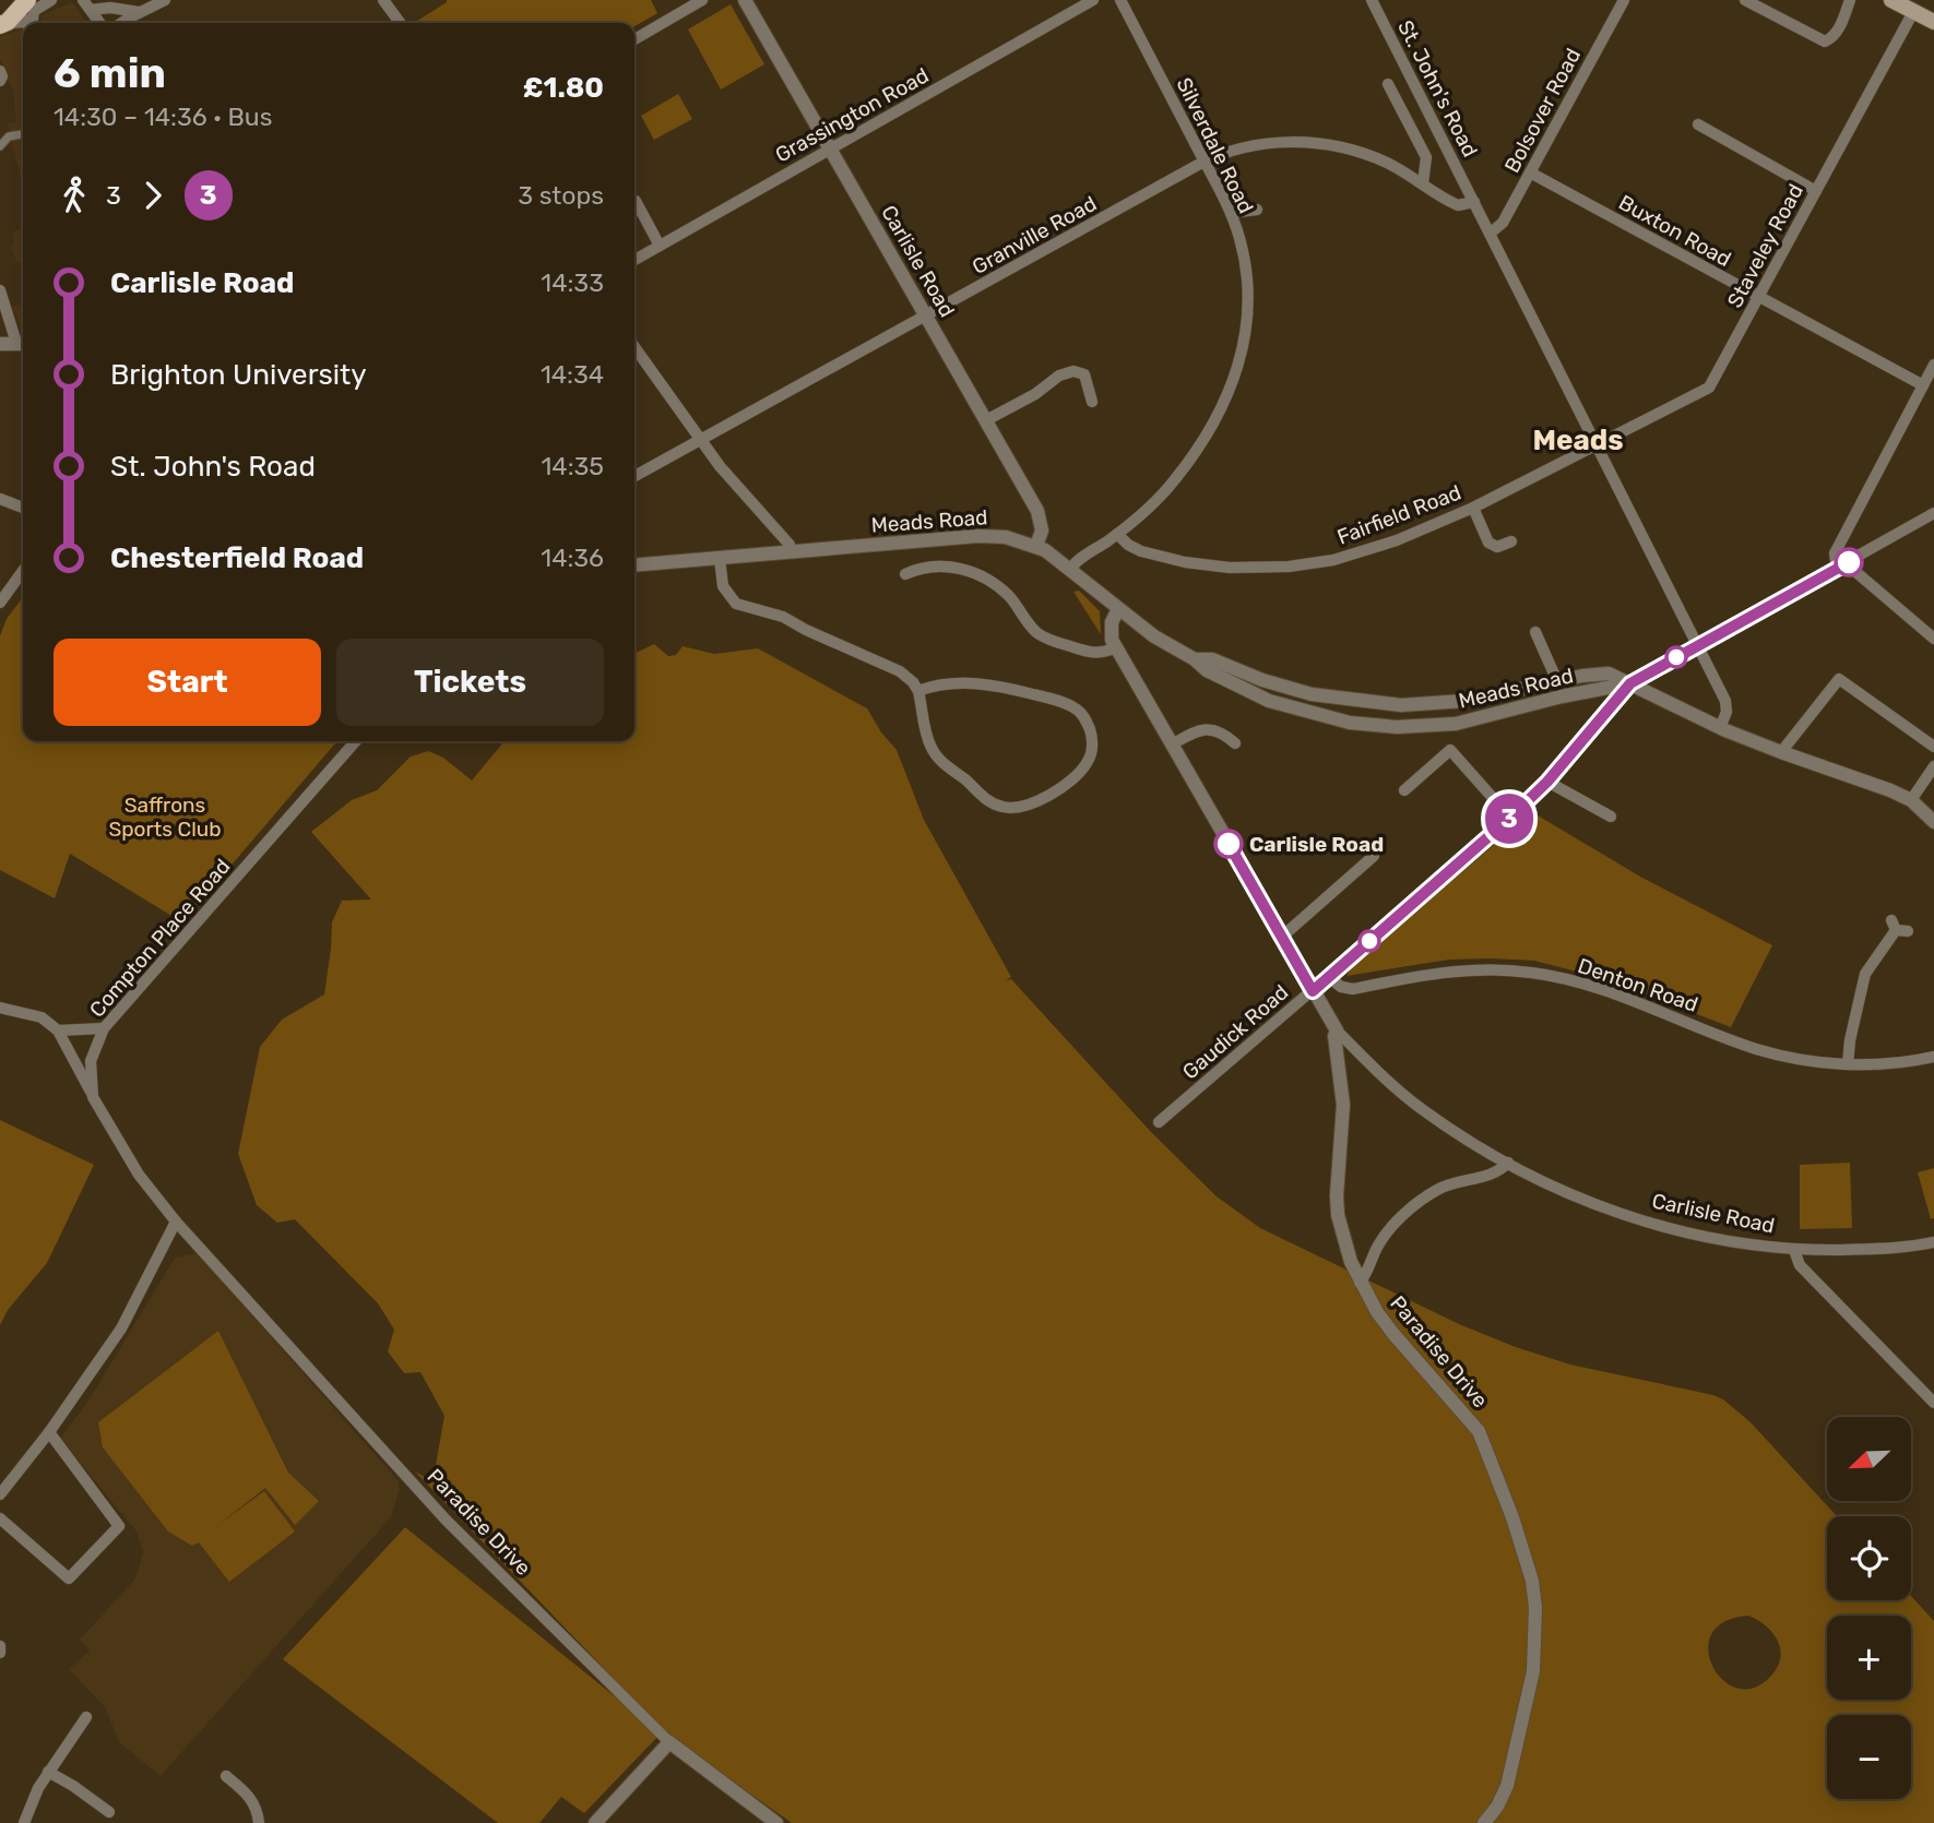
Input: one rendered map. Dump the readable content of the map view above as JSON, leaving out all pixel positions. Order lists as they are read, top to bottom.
{
  "streets": {
    "street": [
      "St. John's Road",
      "Bolsover Road",
      "Grassington Road",
      "Silverdale Road",
      "Buxton Road",
      "Granville Road",
      "Staveley Road",
      "Carlisle Road",
      "Fairfield Road",
      "Meads Road",
      "Compton Place Road",
      "Denton Road",
      "Gaudick Road",
      "Paradise Drive"
    ]
  },
  "crossings": [
    ["St. John's Road", "Bolsover Road"],
    ["St. John's Road", "Granville Road"],
    ["St. John's Road", "Staveley Road"],
    ["St. John's Road", "Fairfield Road"],
    ["St. John's Road", "Meads Road"],
    ["Bolsover Road", "Buxton Road"],
    ["Grassington Road", "Carlisle Road"],
    ["Silverdale Road", "Granville Road"],
    ["Silverdale Road", "Fairfield Road"],
    ["Silverdale Road", "Meads Road"],
    ["Buxton Road", "Staveley Road"],
    ["Granville Road", "Carlisle Road"],
    ["Staveley Road", "Fairfield Road"],
    ["Carlisle Road", "Meads Road"],
    ["Carlisle Road", "Gaudick Road"],
    ["Carlisle Road", "Paradise Drive"],
    ["Meads Road", "Gaudick Road"],
    ["Compton Place Road", "Paradise Drive"],
    ["Denton Road", "Gaudick Road"]
  ],
  "districts": ["Meads"],
  "parks": ["Saffrons Sports Club"],
  "places": ["Carlisle Road"],
  "lines": ["bus line 3"],
  "north": "bottom left",
  "page": {
    "on_map": "3",
    "heading": ["6 min", "14:30 – 14:36 · Bus", "£1.80"],
    "legs": ["3", "3", "3 stops"],
    "list": [
      {
        "name": "Carlisle Road",
        "value": "14:33"
      },
      {
        "name": "Brighton University",
        "value": "14:34"
      },
      {
        "name": "St. John's Road",
        "value": "14:35"
      },
      {
        "name": "Chesterfield Road",
        "value": "14:36"
      }
    ],
    "buttons": ["Start", "Tickets"],
    "map_buttons": ["+", "−"]
  }
}
